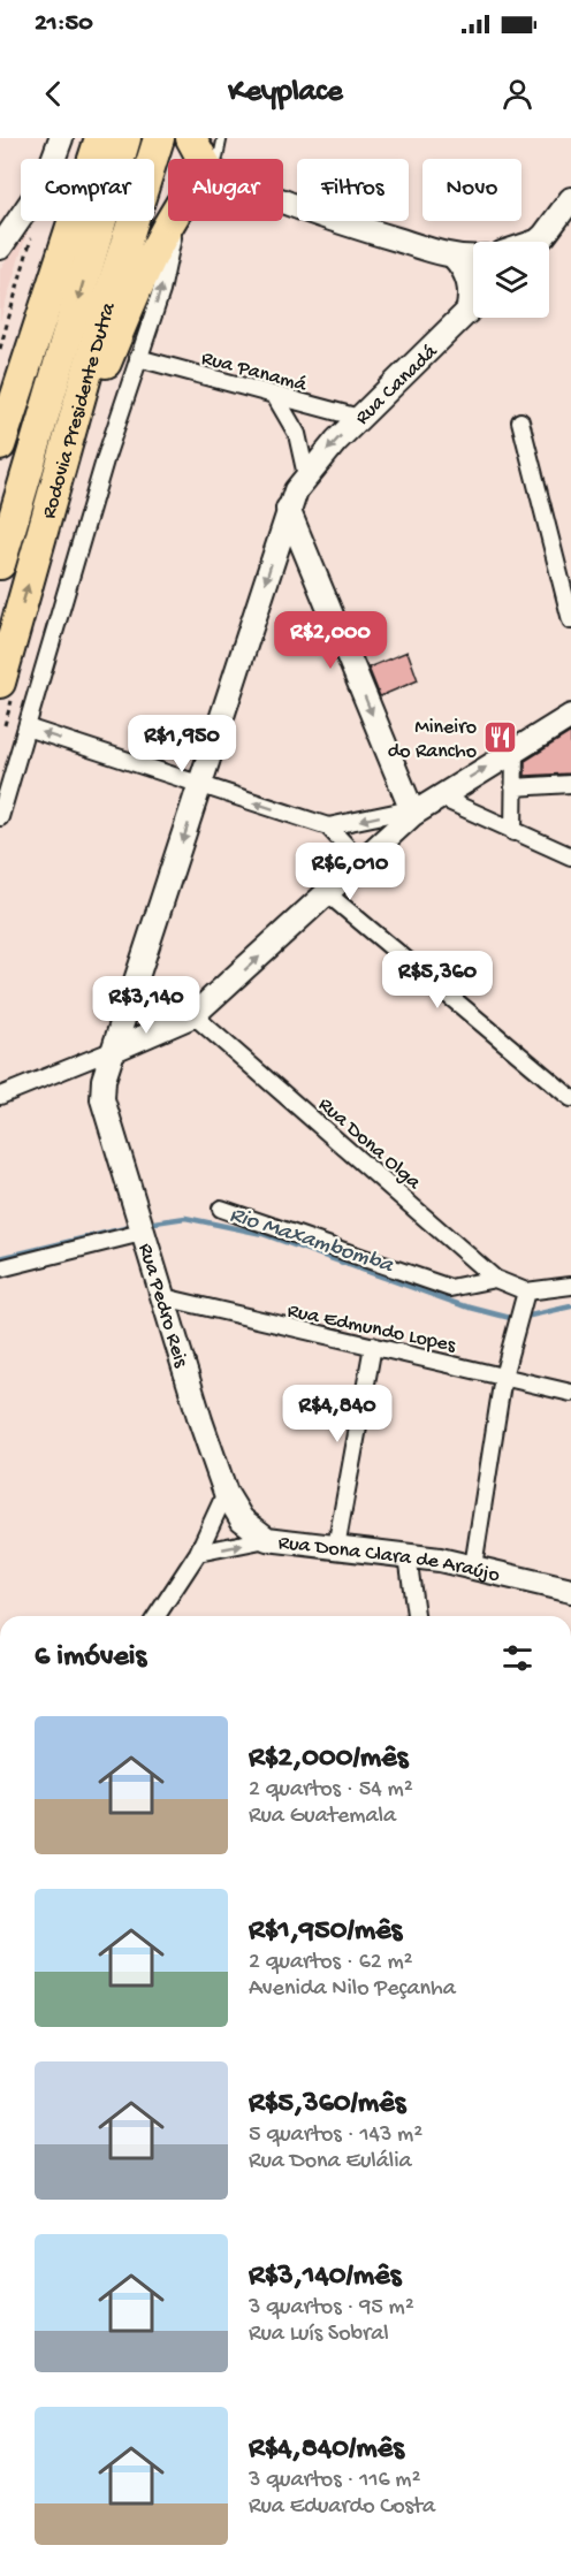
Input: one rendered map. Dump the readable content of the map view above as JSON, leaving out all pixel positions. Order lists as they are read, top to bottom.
{
  "streets": {
    "highway": ["Rodovia Presidente Dutra"],
    "main road": ["Rua Canadá", "Rua Pedro Reis", "Rua Dona Clara de Araújo"],
    "street": ["Rua Panamá", "Rua Dona Olga", "Rua Edmundo Lopes"]
  },
  "crossings": [
    ["Rua Panamá", "Rua Canadá"],
    ["Rua Canadá", "Rua Pedro Reis"],
    ["Rua Pedro Reis", "Rua Edmundo Lopes"],
    ["Rua Pedro Reis", "Rua Dona Clara de Araújo"]
  ],
  "one_way": ["Rua Canadá"],
  "water": ["Rio Maxambomba"],
  "places": {
    "restaurant": ["Mineiro do Rancho"]
  },
  "page": {
    "status": "21:50",
    "header": "Keyplace",
    "chip": [
      "Comprar",
      "Alugar",
      "Filtros",
      "Novo"
    ],
    "price": [
      "R$2,000",
      "R$1,950",
      "R$6,010",
      "R$5,360",
      "R$3,140",
      "R$4,840"
    ],
    "heading": "6 imóveis",
    "list": [
      {
        "name": "R$2,000/mês",
        "note": "2 quartos · 54 m² · Rua Guatemala"
      },
      {
        "name": "R$1,950/mês",
        "note": "2 quartos · 62 m² · Avenida Nilo Peçanha"
      },
      {
        "name": "R$5,360/mês",
        "note": "5 quartos · 143 m² · Rua Dona Eulália"
      },
      {
        "name": "R$3,140/mês",
        "note": "3 quartos · 95 m² · Rua Luís Sobral"
      },
      {
        "name": "R$4,840/mês",
        "note": "3 quartos · 116 m² · Rua Eduardo Costa"
      }
    ]
  }
}
